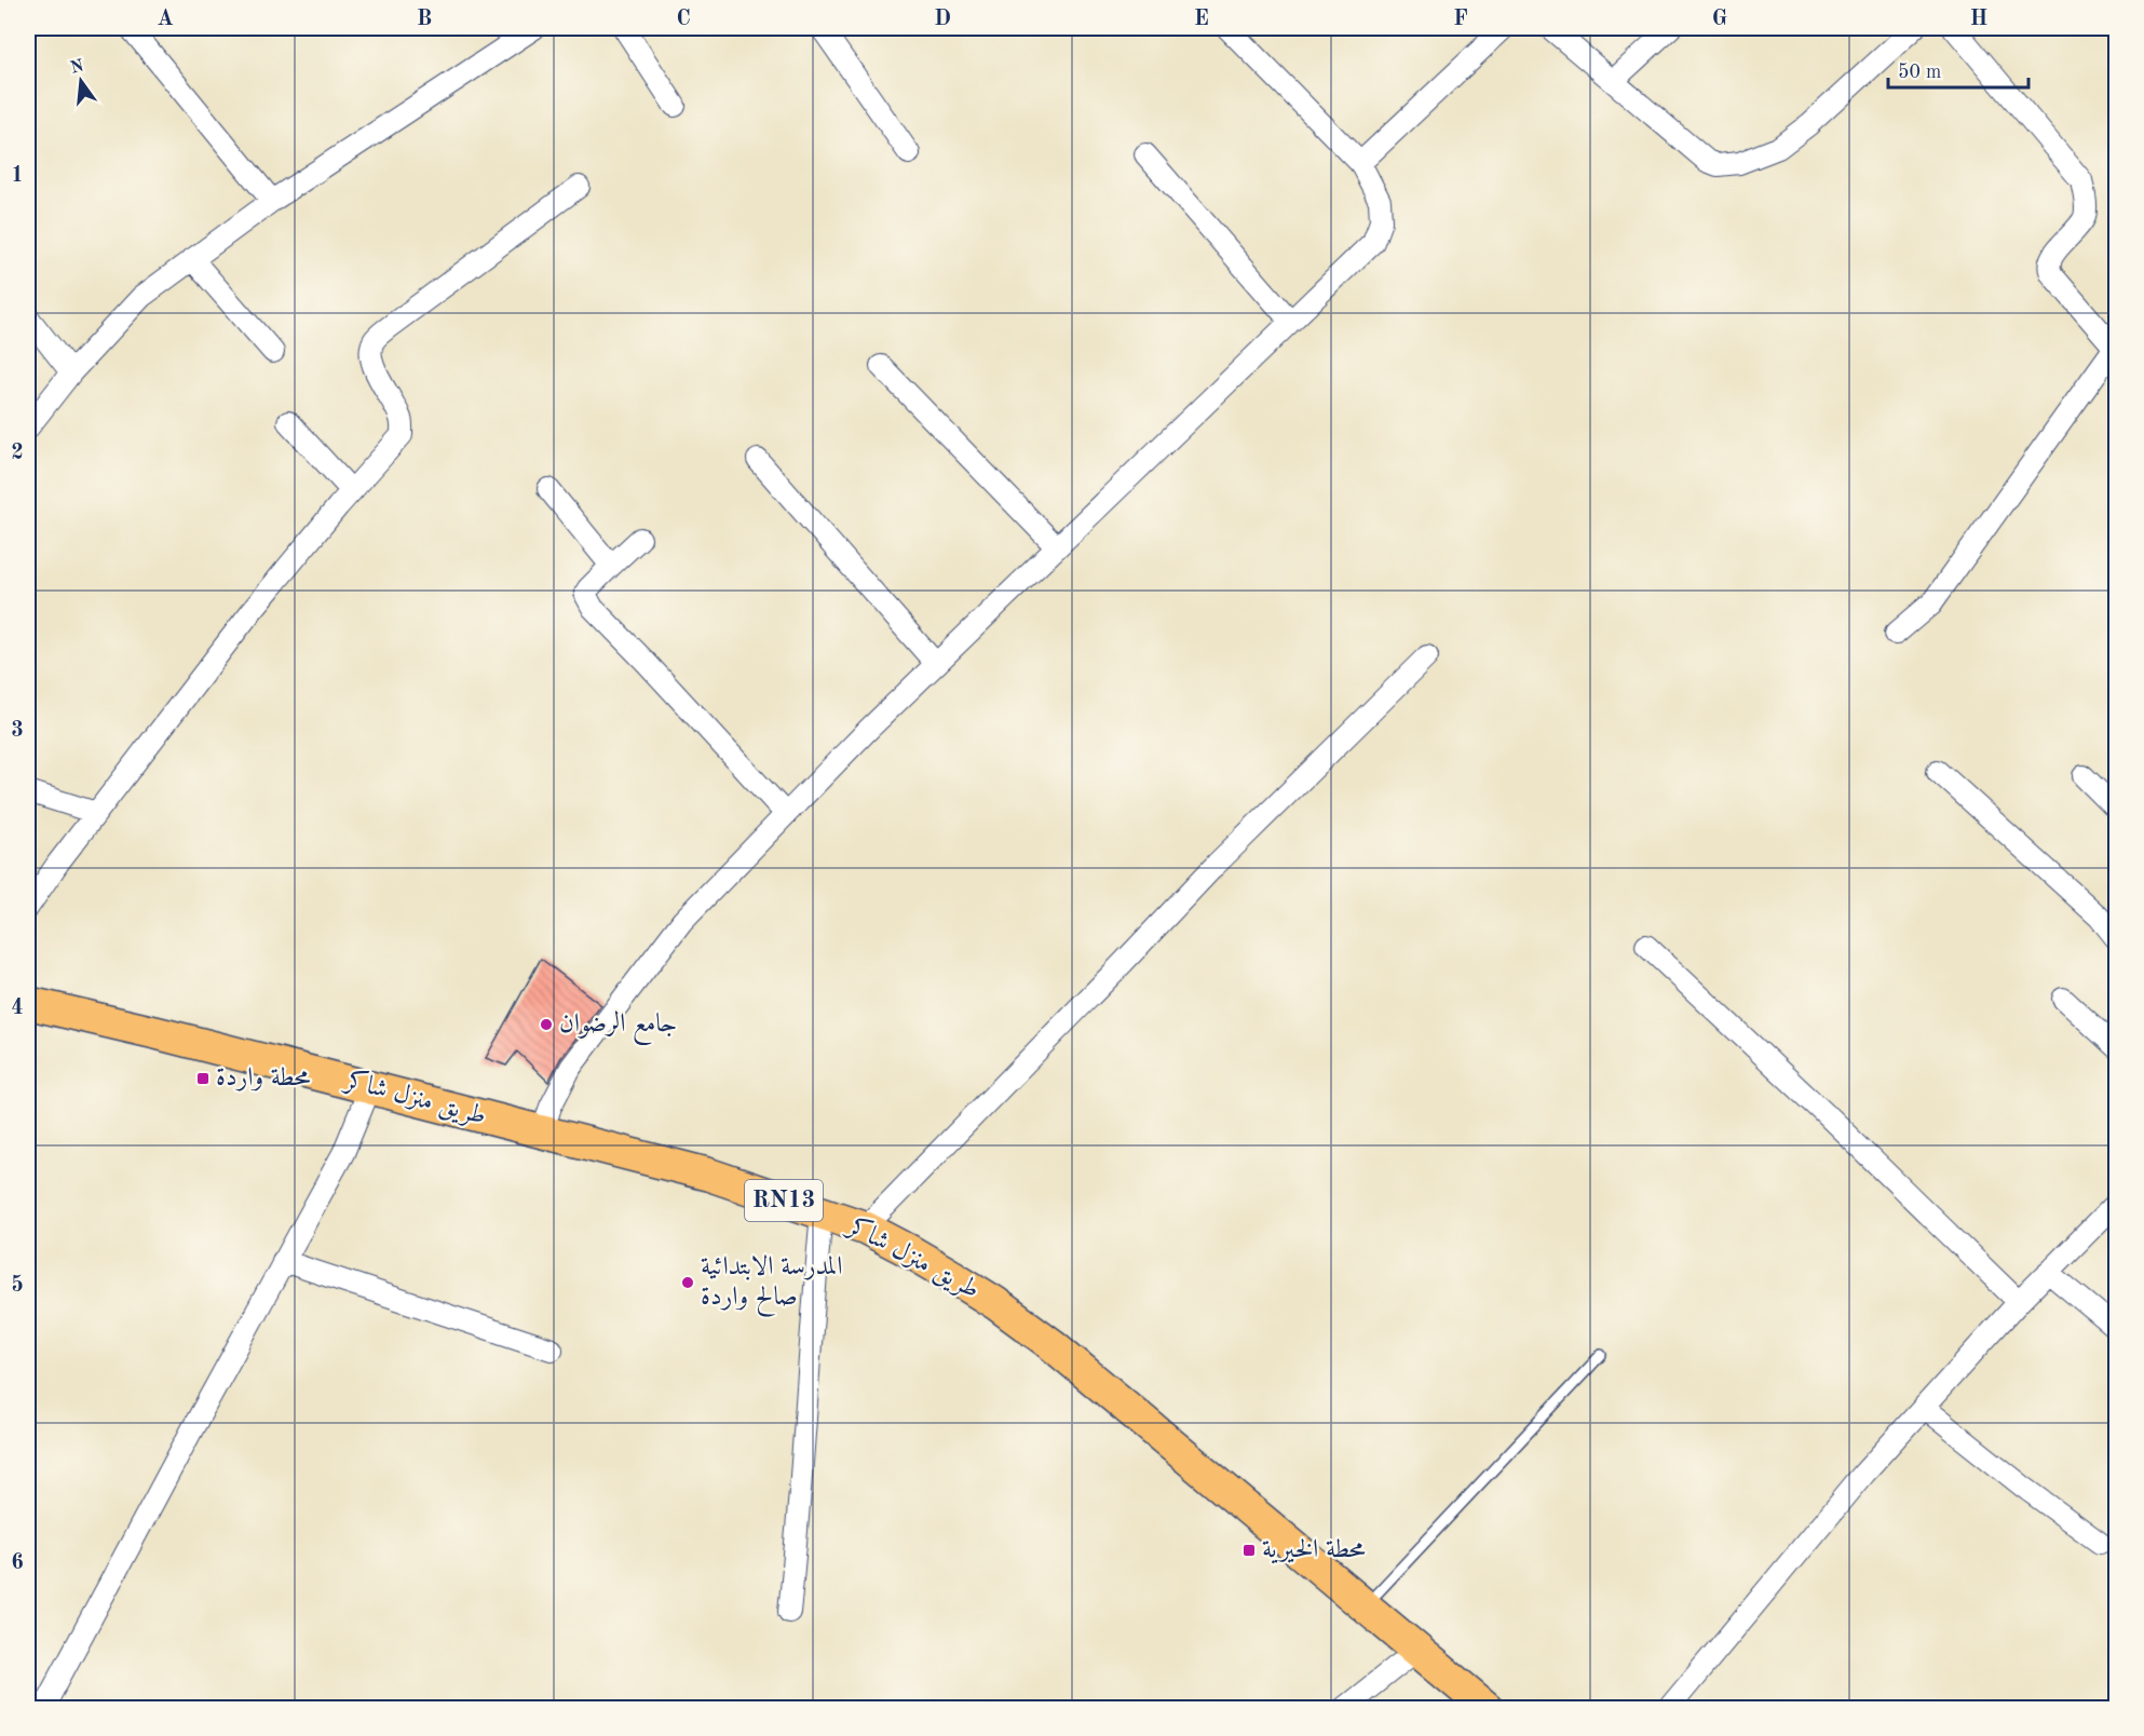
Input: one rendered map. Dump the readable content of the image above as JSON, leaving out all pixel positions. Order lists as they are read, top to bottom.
{
  "streets": {
    "main road": ["طريق منزل شاكر", "RN13"]
  },
  "places": {
    "other": ["جامع الرضوان", "المدرسة الابتدائية صالح واردة"],
    "transit": ["محطة واردة", "محطة الخيرية"]
  },
  "scale_bar": "50 m",
  "north": "top",
  "grid": {
    "columns": [
      "A",
      "B",
      "C",
      "D",
      "E",
      "F",
      "G",
      "H"
    ],
    "rows": [
      "1",
      "2",
      "3",
      "4",
      "5",
      "6"
    ]
  }
}
